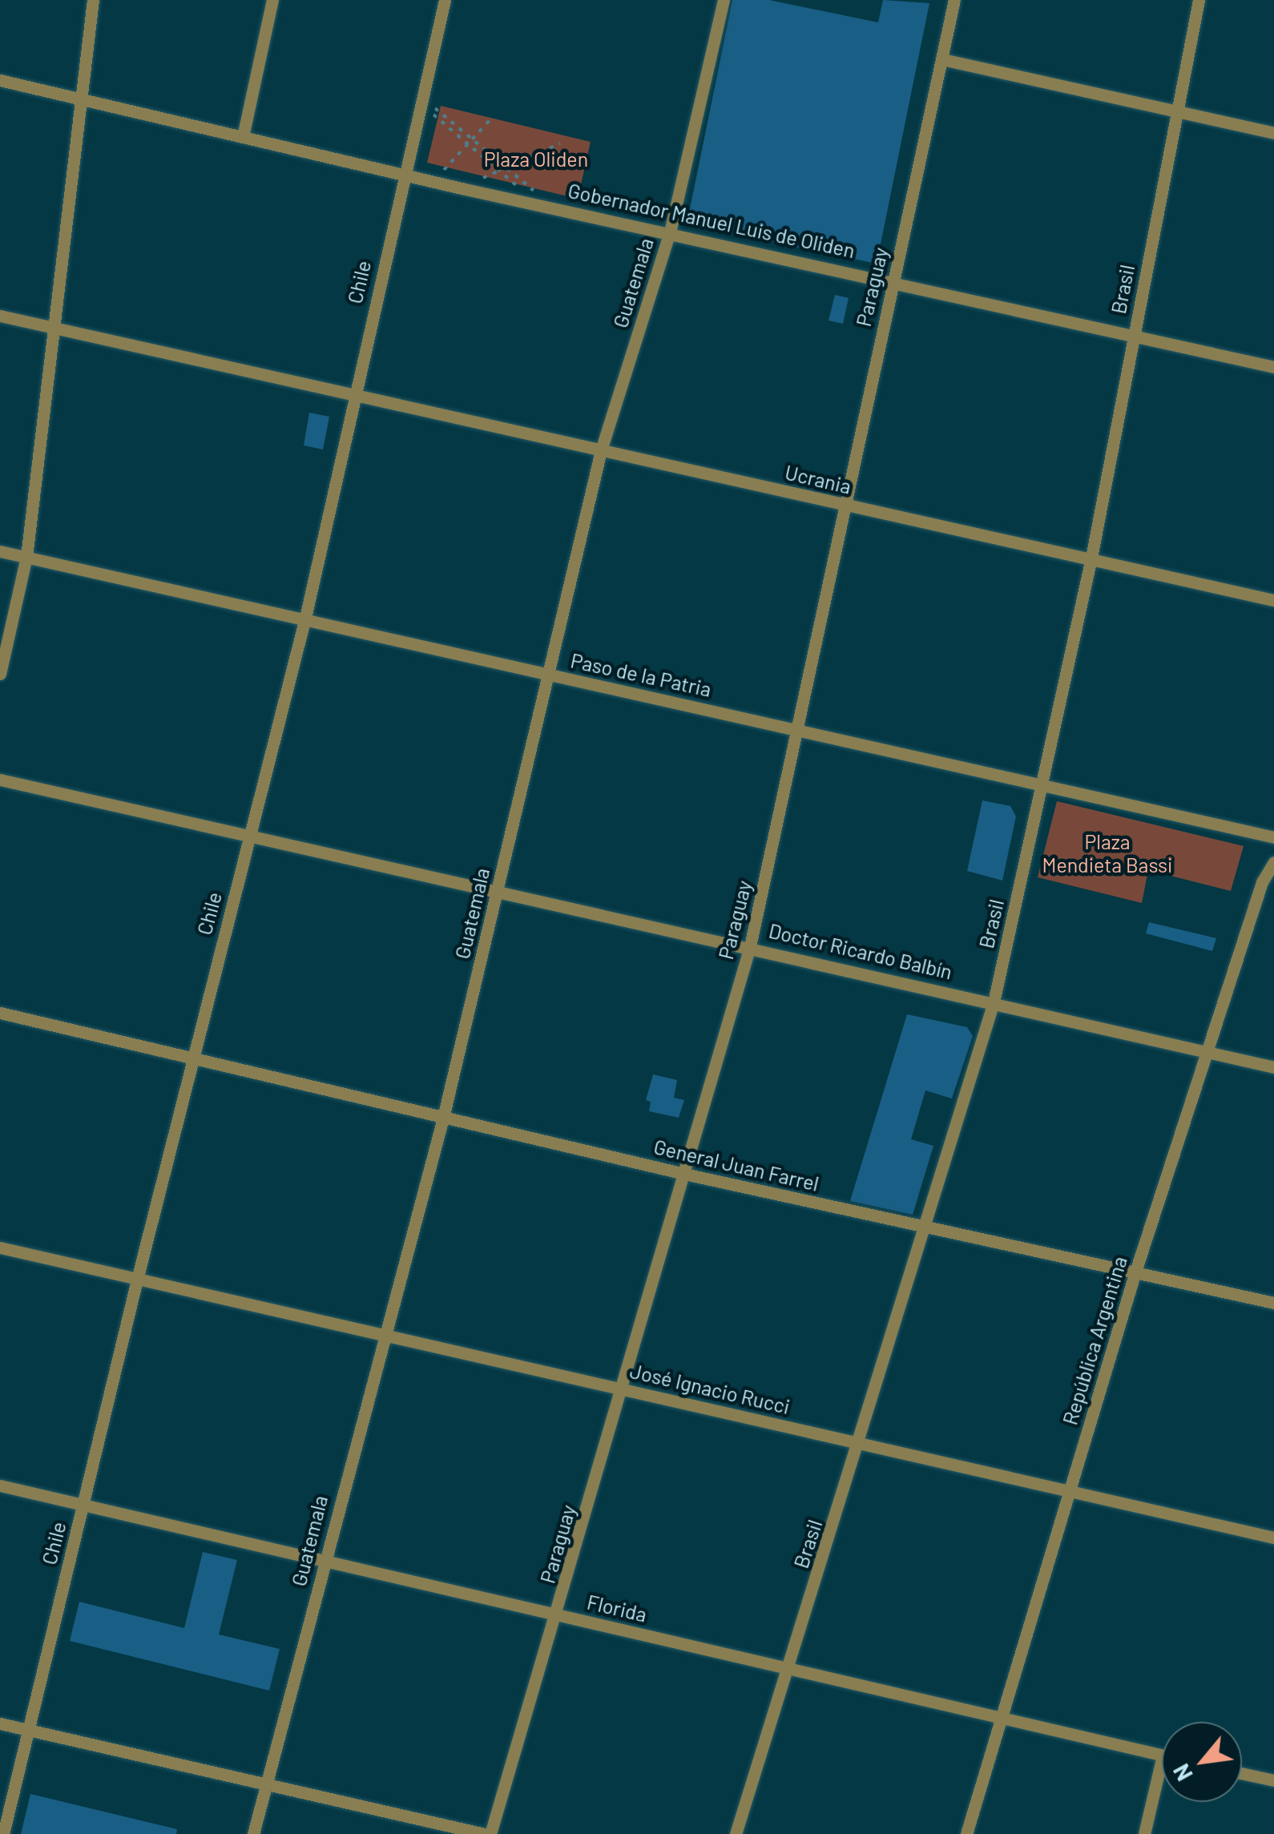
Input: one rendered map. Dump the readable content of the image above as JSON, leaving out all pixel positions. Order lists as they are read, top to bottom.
{
  "streets": {
    "street": [
      "Gobernador Manuel Luis de Oliden",
      "Chile",
      "Guatemala",
      "Paraguay",
      "Brasil",
      "Ucrania",
      "Paso de la Patria",
      "Doctor Ricardo Balbín",
      "General Juan Farrel",
      "República Argentina",
      "José Ignacio Rucci",
      "Florida"
    ]
  },
  "crossings": [
    ["Gobernador Manuel Luis de Oliden", "Chile"],
    ["Gobernador Manuel Luis de Oliden", "Guatemala"],
    ["Gobernador Manuel Luis de Oliden", "Paraguay"],
    ["Gobernador Manuel Luis de Oliden", "Brasil"],
    ["Chile", "Ucrania"],
    ["Chile", "Paso de la Patria"],
    ["Chile", "Doctor Ricardo Balbín"],
    ["Chile", "General Juan Farrel"],
    ["Chile", "José Ignacio Rucci"],
    ["Chile", "Florida"],
    ["Guatemala", "Ucrania"],
    ["Guatemala", "Paso de la Patria"],
    ["Guatemala", "Doctor Ricardo Balbín"],
    ["Guatemala", "General Juan Farrel"],
    ["Guatemala", "José Ignacio Rucci"],
    ["Guatemala", "Florida"],
    ["Paraguay", "Ucrania"],
    ["Paraguay", "Paso de la Patria"],
    ["Paraguay", "Doctor Ricardo Balbín"],
    ["Paraguay", "General Juan Farrel"],
    ["Paraguay", "José Ignacio Rucci"],
    ["Paraguay", "Florida"],
    ["Brasil", "Ucrania"],
    ["Brasil", "Paso de la Patria"],
    ["Brasil", "Doctor Ricardo Balbín"],
    ["Brasil", "General Juan Farrel"],
    ["Brasil", "José Ignacio Rucci"],
    ["Brasil", "Florida"],
    ["Doctor Ricardo Balbín", "República Argentina"],
    ["General Juan Farrel", "República Argentina"],
    ["República Argentina", "José Ignacio Rucci"],
    ["República Argentina", "Florida"]
  ],
  "parks": ["Plaza Oliden", "Plaza Mendieta Bassi"],
  "north": "bottom left"
}
